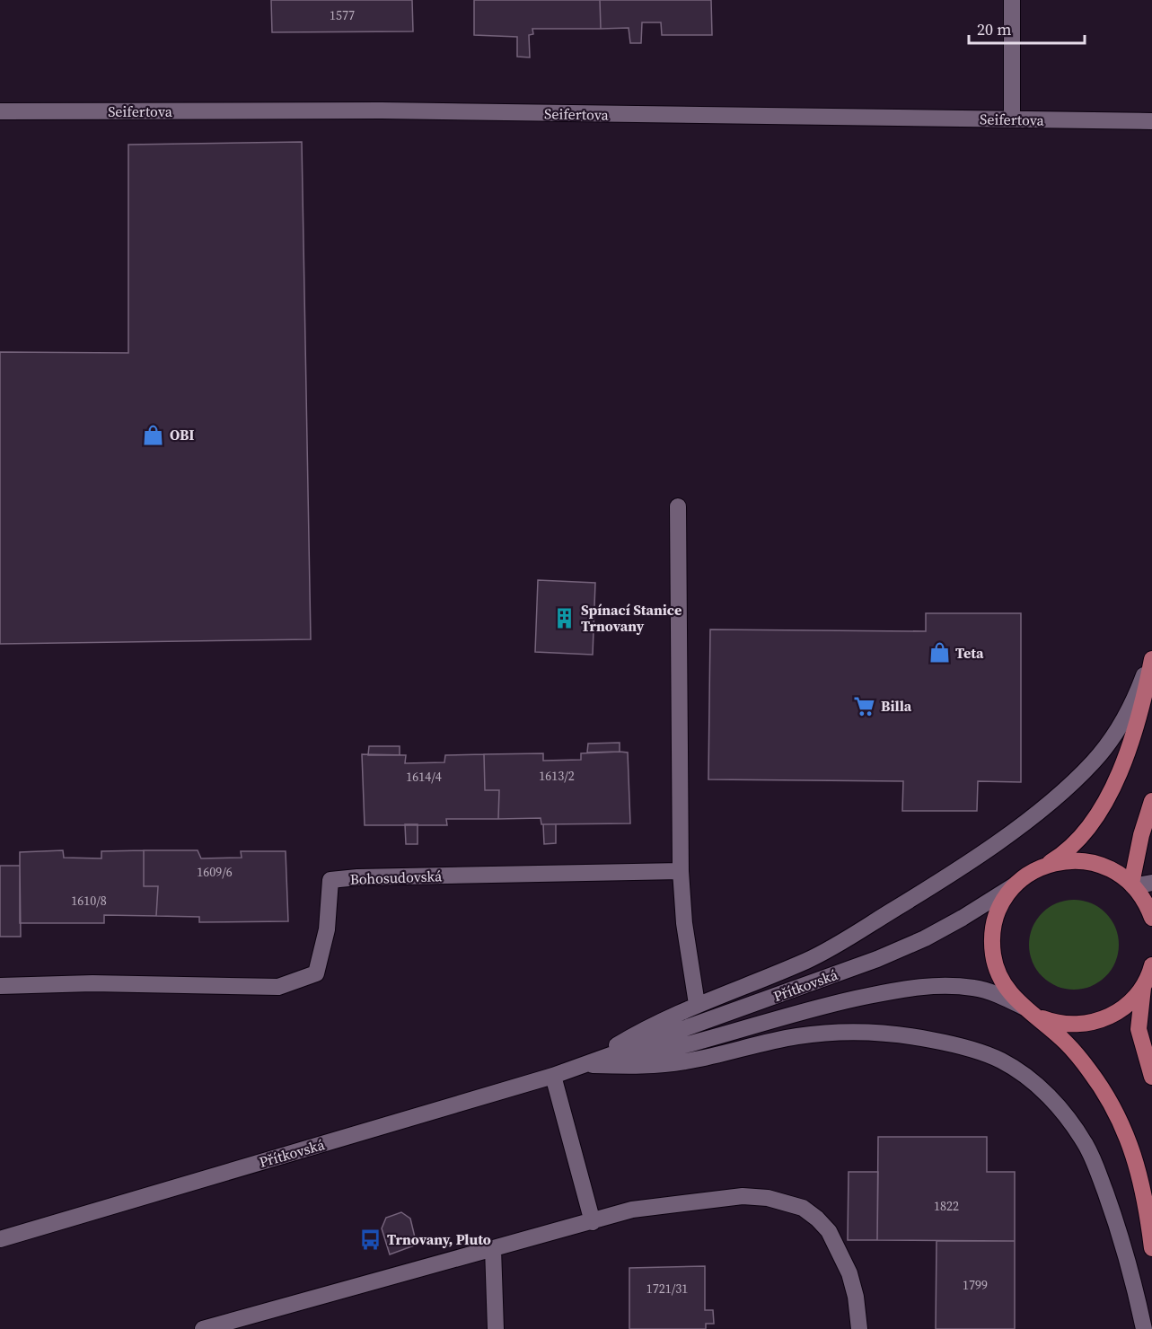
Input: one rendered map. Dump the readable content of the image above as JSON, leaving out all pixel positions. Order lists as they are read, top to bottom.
{
  "streets": {
    "street": ["Seifertova", "Bohosudovská", "Přítkovská"]
  },
  "places": {
    "shop": ["OBI", "Teta"],
    "building": ["Spínací Stanice Trnovany"],
    "supermarket": ["Billa"],
    "bus stop": ["Trnovany, Pluto"]
  },
  "house_numbers": [
    "1577",
    "1613/2",
    "1614/4",
    "1609/6",
    "1610/8",
    "1822",
    "1799",
    "1721/31"
  ],
  "scale_bar": "20 m"
}
